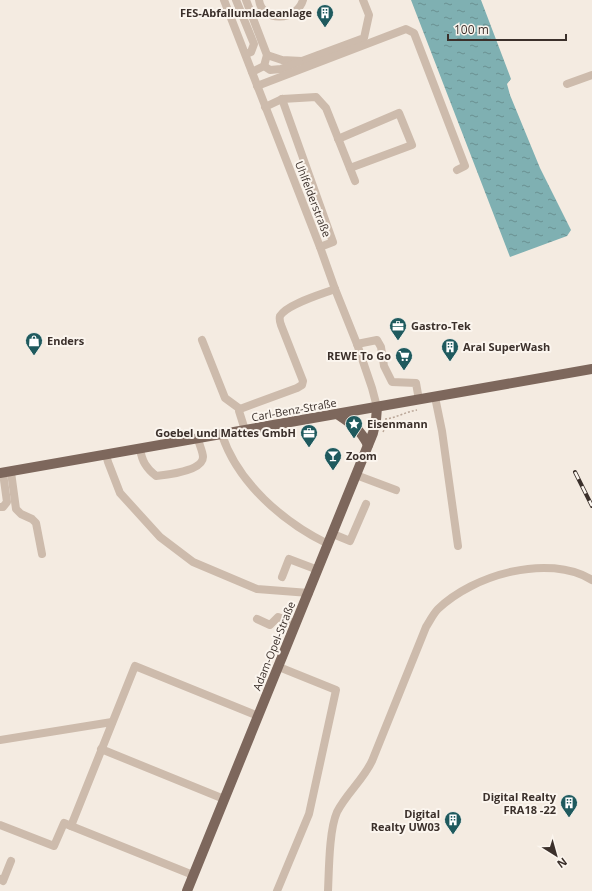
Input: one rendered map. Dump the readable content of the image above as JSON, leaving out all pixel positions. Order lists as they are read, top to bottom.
{
  "streets": {
    "main road": ["Carl-Benz-Straße", "Adam-Opel-Straße"],
    "street": ["Uhlfelderstraße"]
  },
  "crossings": [
    ["Uhlfelderstraße", "Carl-Benz-Straße"],
    ["Uhlfelderstraße", "Adam-Opel-Straße"],
    ["Carl-Benz-Straße", "Adam-Opel-Straße"]
  ],
  "places": {
    "building": [
      "FES-Abfallumladeanlage",
      "Aral SuperWash",
      "Digital Realty FRA18 -22",
      "Digital Realty UW03"
    ],
    "office": ["Gastro-Tek", "Goebel und Mattes GmbH"],
    "shop": ["Enders"],
    "supermarket": ["REWE To Go"],
    "place": ["Eisenmann"],
    "bar": ["Zoom"]
  },
  "scale_bar": "100 m",
  "north": "bottom right"
}
